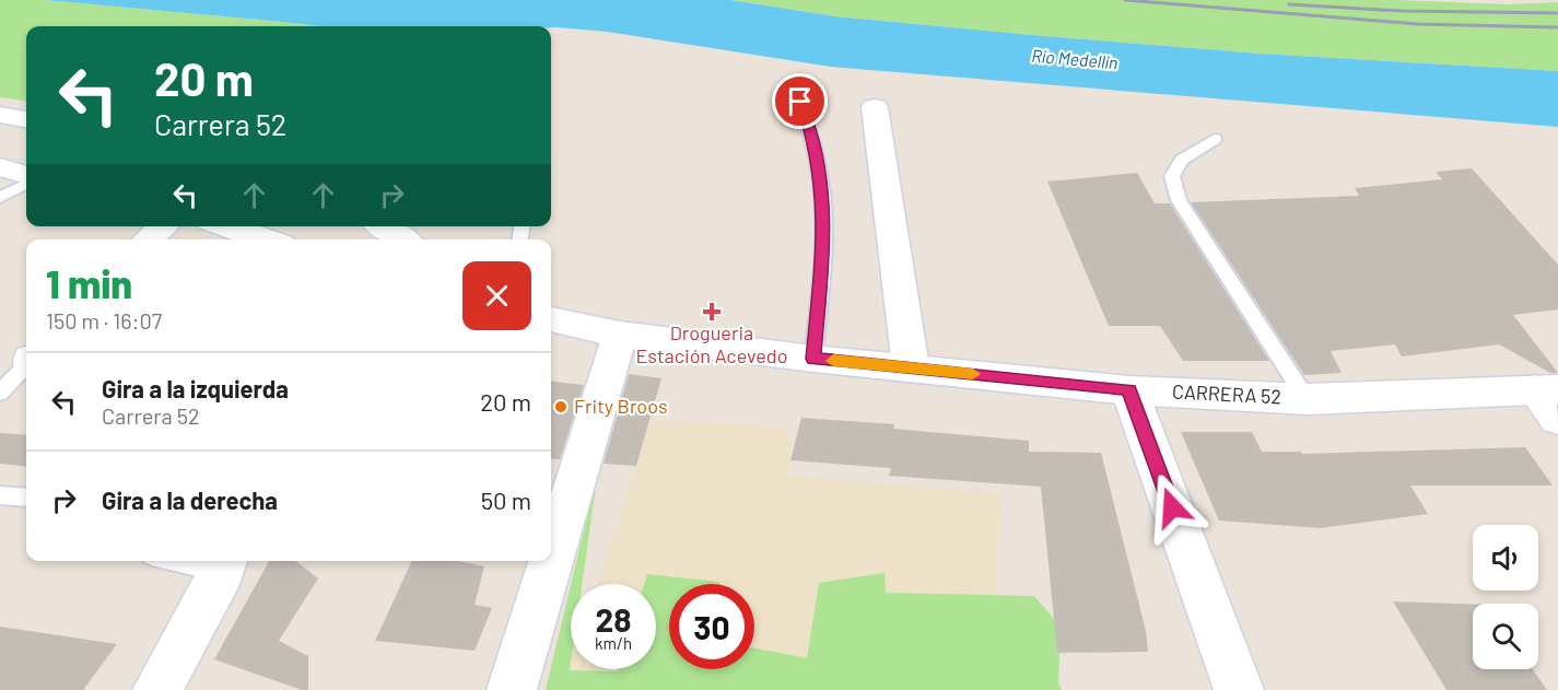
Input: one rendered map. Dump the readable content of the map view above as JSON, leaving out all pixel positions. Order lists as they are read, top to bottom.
{
  "streets": {
    "street": ["CARRERA 52"]
  },
  "water": ["Río Medellín"],
  "places": {
    "health": ["Drogueria Estación Acevedo"],
    "other": ["Frity Broos"]
  },
  "page": {
    "turn": ["20 m", "Carrera 52"],
    "heading": ["1 min", "150 m · 16:07"],
    "list": [
      {
        "name": "Gira a la izquierda",
        "note": "Carrera 52",
        "value": "20 m"
      },
      {
        "name": "Gira a la derecha",
        "value": "50 m"
      }
    ],
    "speed": "28 km/h",
    "limit": "30"
  }
}
